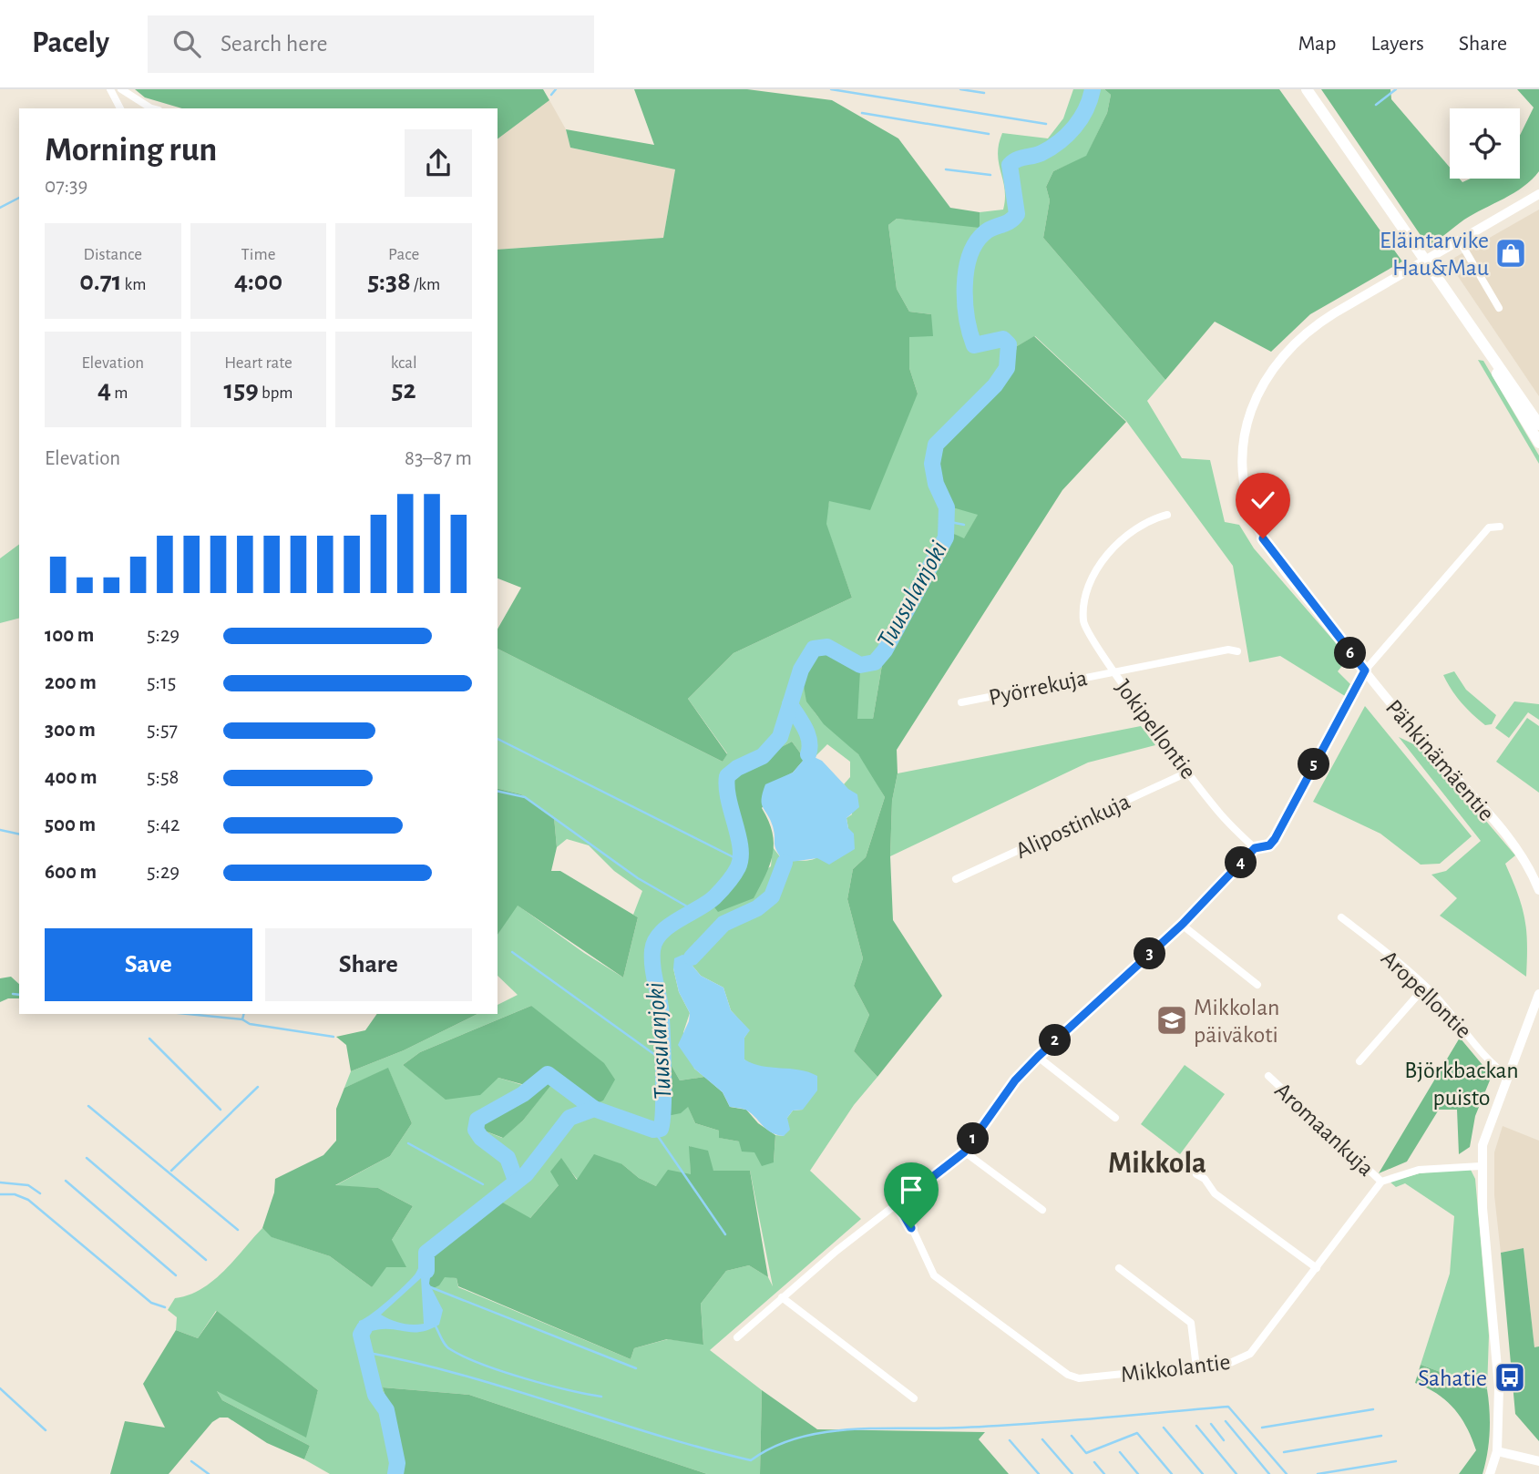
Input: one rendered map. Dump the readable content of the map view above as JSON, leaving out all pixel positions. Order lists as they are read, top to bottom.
{
  "streets": {
    "street": [
      "Pyörrekuja",
      "Jokipellontie",
      "Pähkinämäentie",
      "Alipostinkuja",
      "Aropellontie",
      "Aromaankuja",
      "Mikkolantie"
    ]
  },
  "crossings": [
    ["Pyörrekuja", "Jokipellontie"],
    ["Jokipellontie", "Alipostinkuja"],
    ["Aromaankuja", "Mikkolantie"]
  ],
  "districts": ["Mikkola"],
  "water": ["Tuusulanjoki"],
  "parks": ["Björkbackan puisto"],
  "places": {
    "shop": ["Eläintarvike Hau&Mau"],
    "school or university": ["Mikkolan päiväkoti"],
    "bus stop": ["Sahatie"]
  },
  "page": {
    "header": "Pacely",
    "search": "Search here",
    "nav": ["Map", "Layers", "Share"],
    "heading": ["Morning run", "07:39"],
    "stats": [
      ["Distance", "0.71 km"],
      ["Time", "4:00"],
      ["Pace", "5:38 /km"],
      ["Elevation", "4 m"],
      ["Heart rate", "159 bpm"],
      ["kcal", "52"]
    ],
    "chart": ["Elevation", "83–87 m"],
    "list": [
      {
        "name": "100 m",
        "note": "5:29"
      },
      {
        "name": "200 m",
        "note": "5:15"
      },
      {
        "name": "300 m",
        "note": "5:57"
      },
      {
        "name": "400 m",
        "note": "5:58"
      },
      {
        "name": "500 m",
        "note": "5:42"
      },
      {
        "name": "600 m",
        "note": "5:29"
      }
    ],
    "pins": [
      "6",
      "5",
      "4",
      "3",
      "2",
      "1"
    ],
    "buttons": ["Save", "Share"]
  }
}
